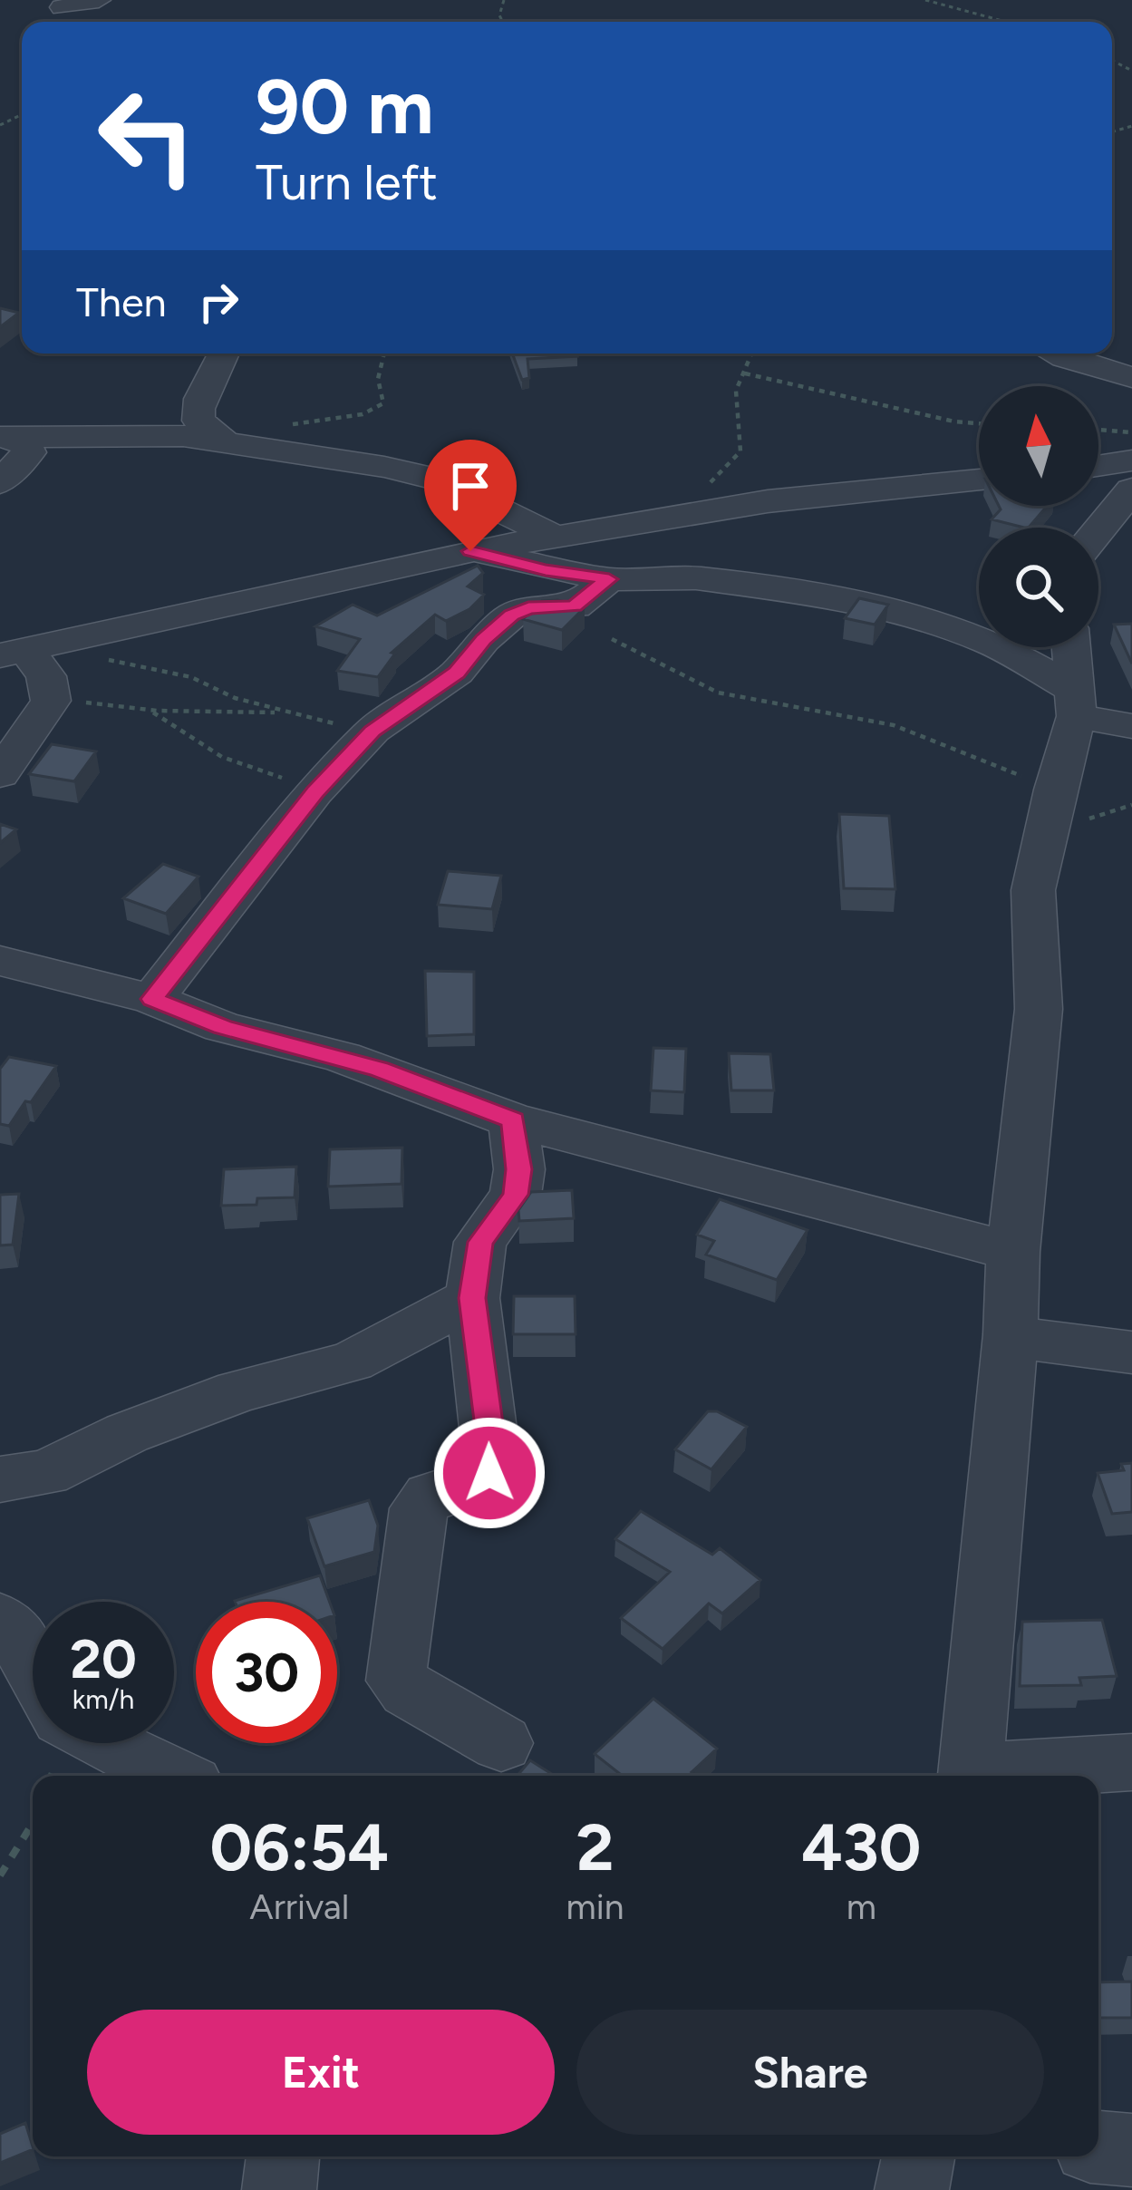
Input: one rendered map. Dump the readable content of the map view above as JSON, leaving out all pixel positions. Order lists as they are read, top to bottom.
{
  "north": "top",
  "page": {
    "turn": ["90 m", "Turn left"],
    "then": "Then",
    "speed": "20 km/h",
    "limit": "30",
    "eta": [
      "06:54",
      "Arrival",
      "2",
      "min",
      "430",
      "m"
    ],
    "buttons": ["Exit", "Share"]
  }
}
